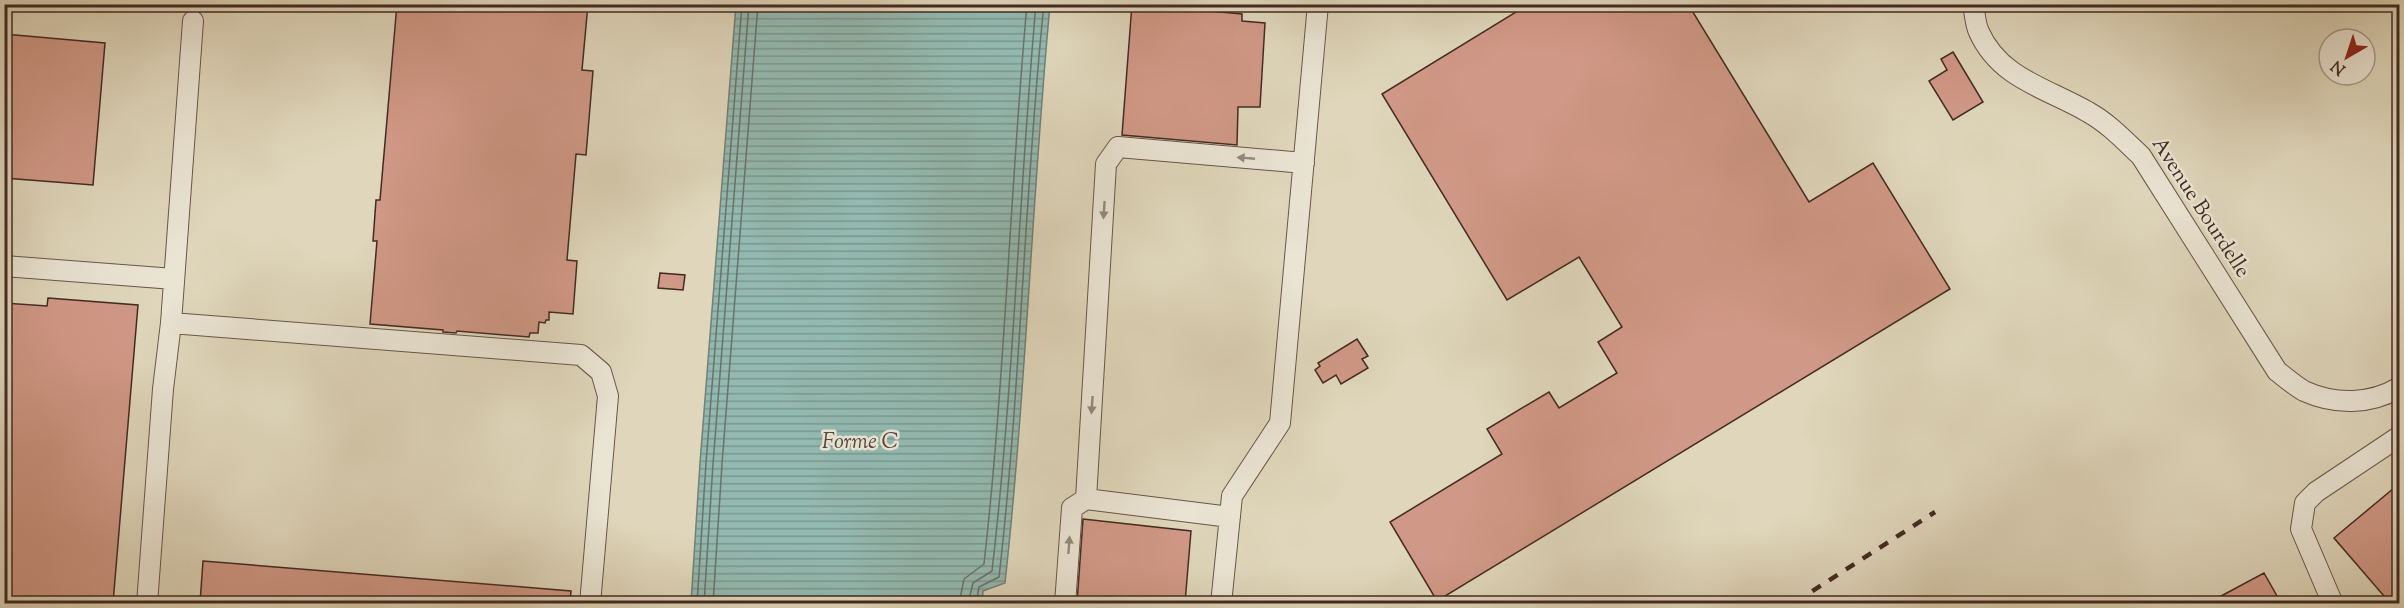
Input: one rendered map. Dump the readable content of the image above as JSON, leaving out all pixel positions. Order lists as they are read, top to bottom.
{
  "streets": {
    "street": ["Avenue Bourdelle"]
  },
  "water": ["Forme C"],
  "north": "bottom left"
}
